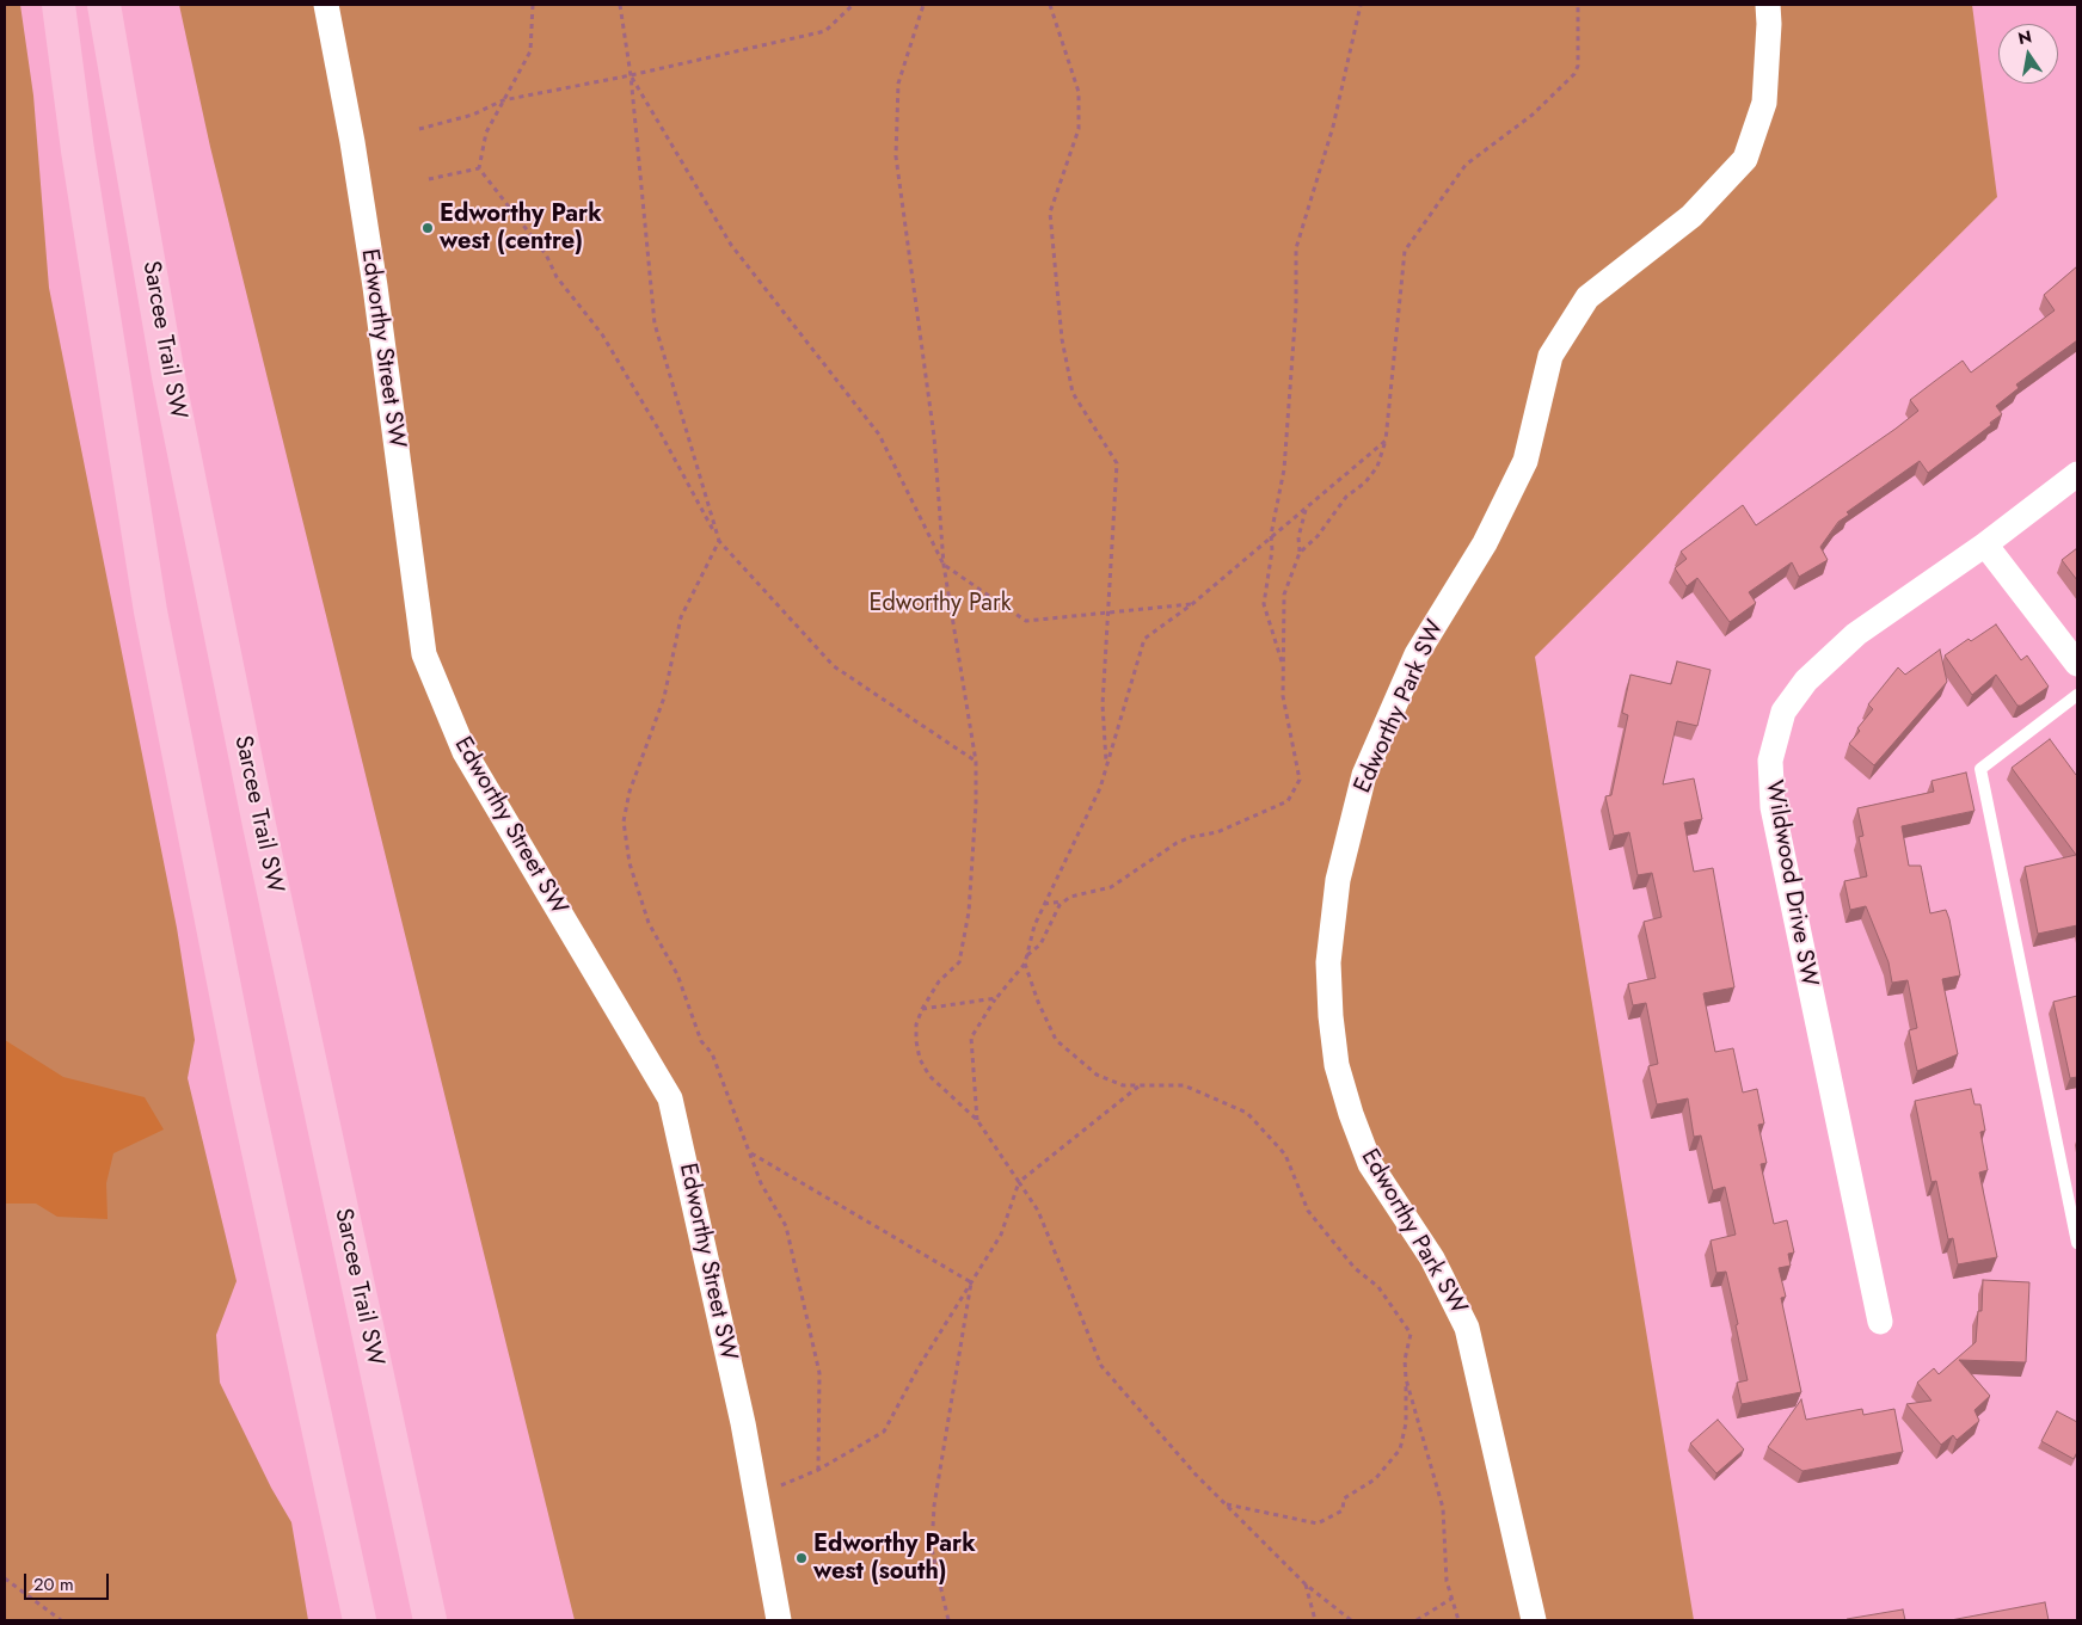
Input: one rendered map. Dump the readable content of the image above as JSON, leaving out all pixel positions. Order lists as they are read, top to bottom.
{
  "streets": {
    "highway": ["Sarcee Trail SW"],
    "street": ["Edworthy Street SW", "Edworthy Park SW", "Wildwood Drive SW"]
  },
  "parks": ["Edworthy Park"],
  "places": ["Edworthy Park west (centre)", "Edworthy Park west (south)"],
  "scale_bar": "20 m",
  "north": "top"
}
